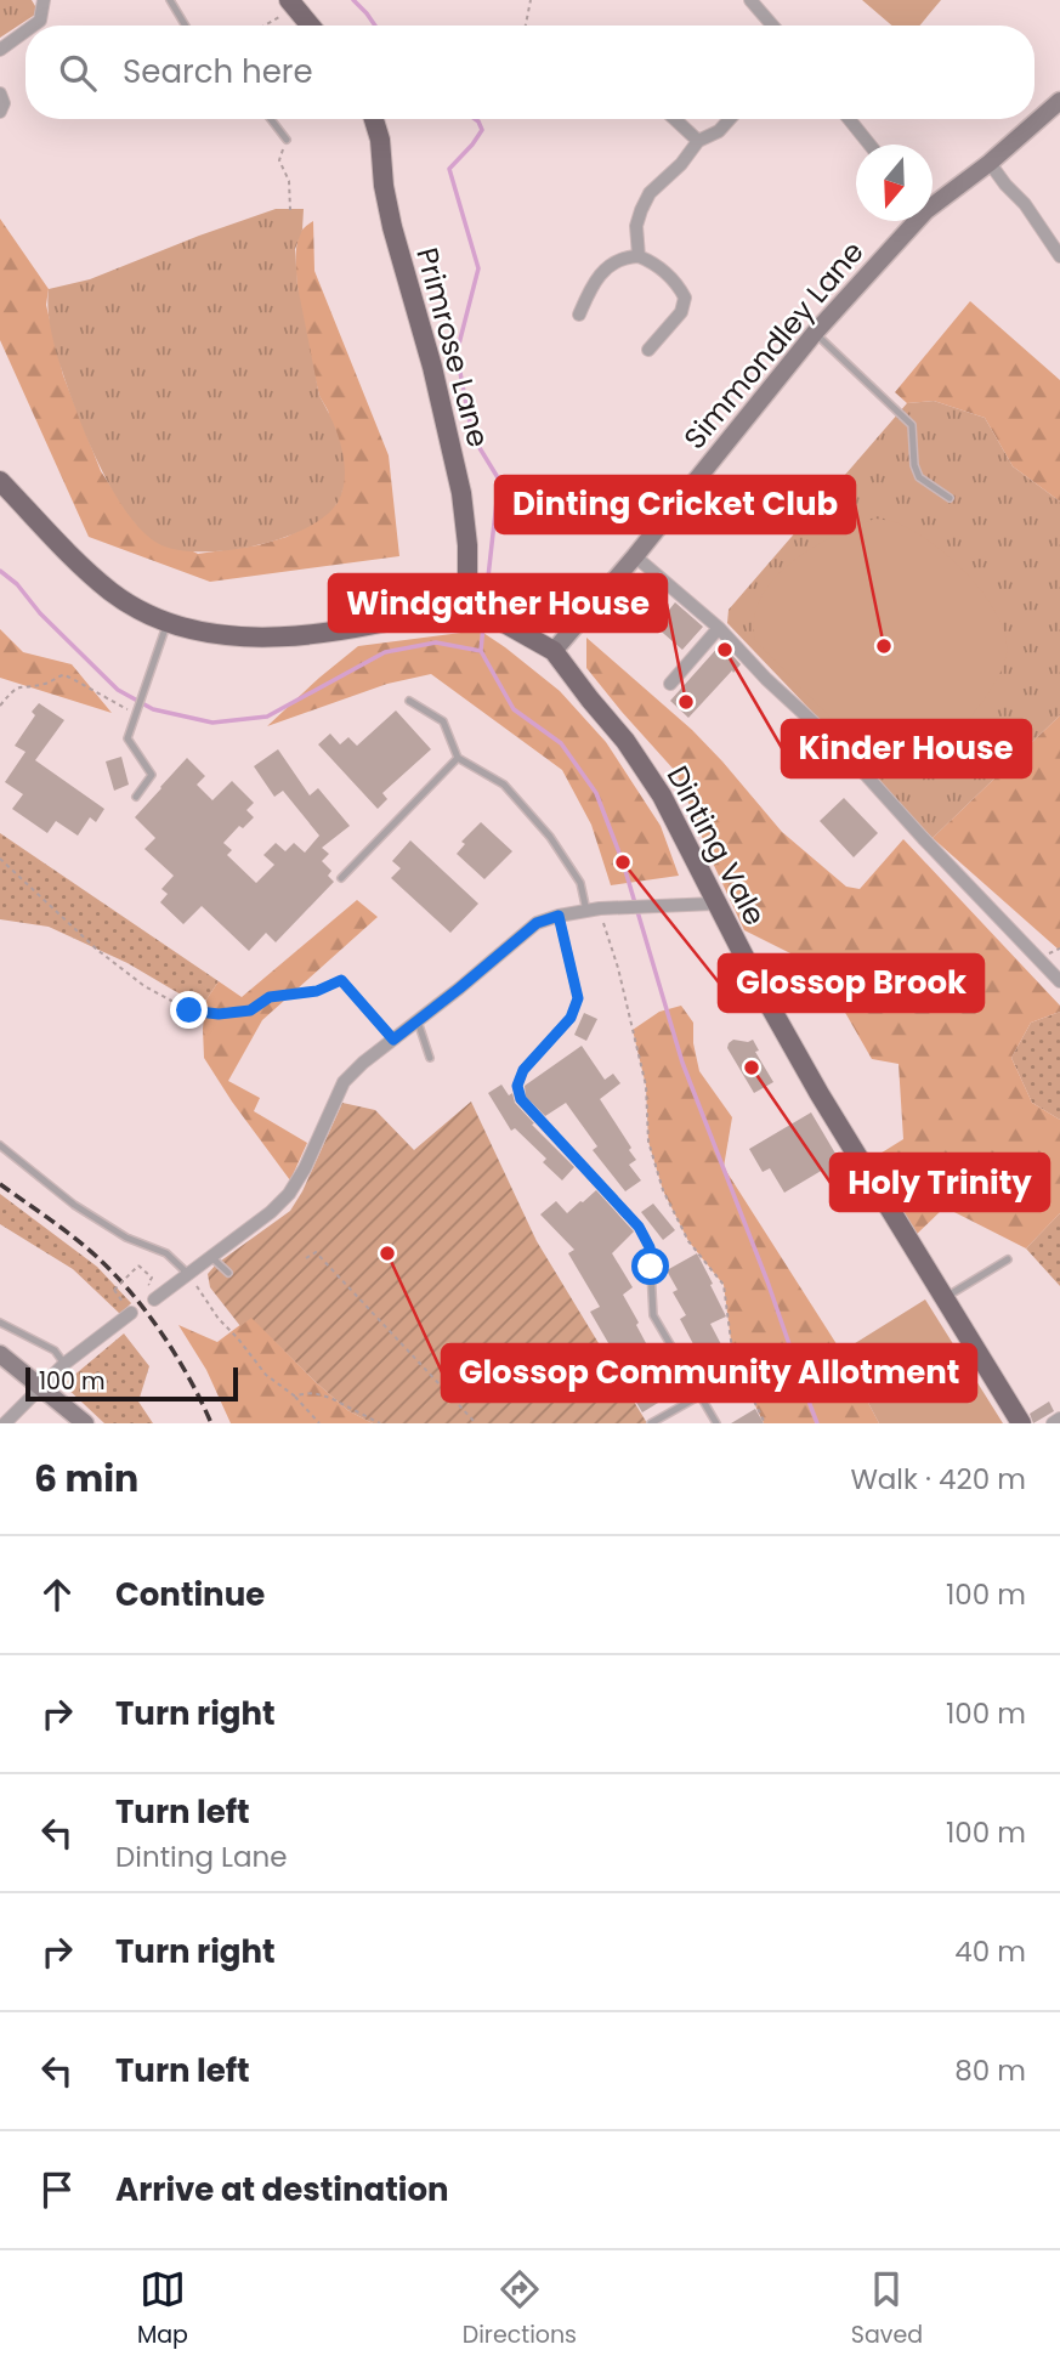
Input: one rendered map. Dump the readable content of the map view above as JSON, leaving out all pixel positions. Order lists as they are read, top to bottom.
{
  "streets": {
    "main road": ["Primrose Lane", "Dinting Vale"],
    "street": ["Simmondley Lane"]
  },
  "crossings": [
    ["Simmondley Lane", "Dinting Vale"],
    ["Primrose Lane", "Dinting Vale"]
  ],
  "places": [
    "Dinting Cricket Club",
    "Kinder House",
    "Windgather House",
    "Glossop Brook",
    "Holy Trinity",
    "Glossop Community Allotment"
  ],
  "scale_bar": "100 m",
  "north": "bottom",
  "page": {
    "search": "Search here",
    "scale": "100 m",
    "heading": ["6 min", "Walk · 420 m"],
    "list": [
      ["Continue", "100 m"],
      ["Turn right", "100 m"],
      ["Turn left", "Dinting Lane", "100 m"],
      ["Turn right", "40 m"],
      ["Turn left", "80 m"],
      "Arrive at destination"
    ],
    "nav": ["Map", "Directions", "Saved"]
  }
}
